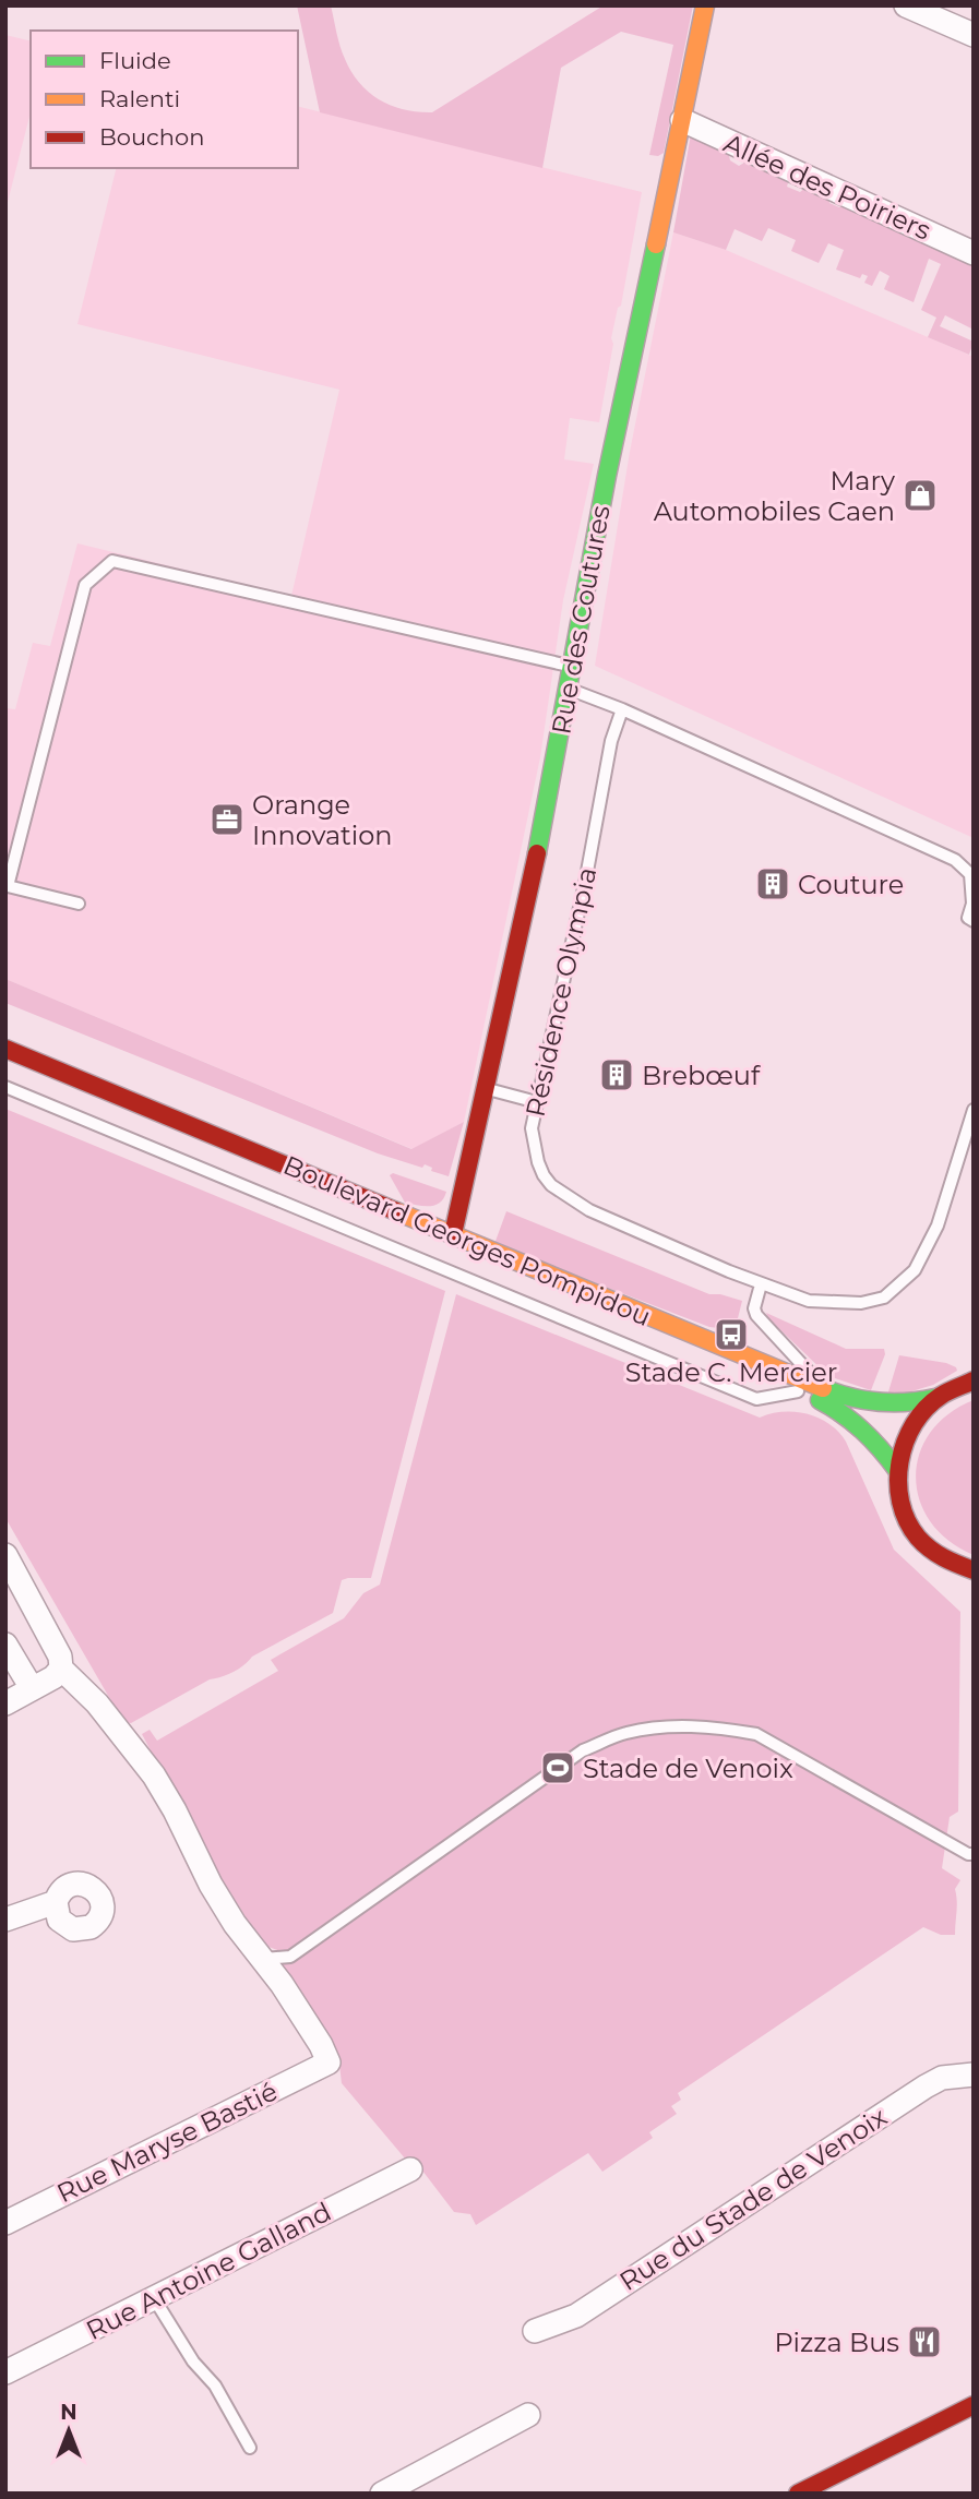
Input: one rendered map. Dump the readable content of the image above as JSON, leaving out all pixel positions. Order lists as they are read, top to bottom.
{
  "streets": {
    "street": [
      "Allée des Poiriers",
      "Rue des Coutures",
      "Boulevard Georges Pompidou",
      "Rue Maryse Bastié",
      "Rue du Stade de Venoix",
      "Rue Antoine Galland"
    ],
    "lane": ["Résidence Olympia"]
  },
  "crossings": [
    ["Allée des Poiriers", "Rue des Coutures"],
    ["Rue des Coutures", "Boulevard Georges Pompidou"]
  ],
  "places": {
    "shop": ["Mary Automobiles Caen"],
    "office": ["Orange Innovation"],
    "building": ["Couture", "Brebœuf"],
    "bus stop": ["Stade C. Mercier"],
    "sports": ["Stade de Venoix"],
    "restaurant": ["Pizza Bus"]
  },
  "legend": ["Fluide", "Ralenti", "Bouchon"],
  "north": "top"
}
